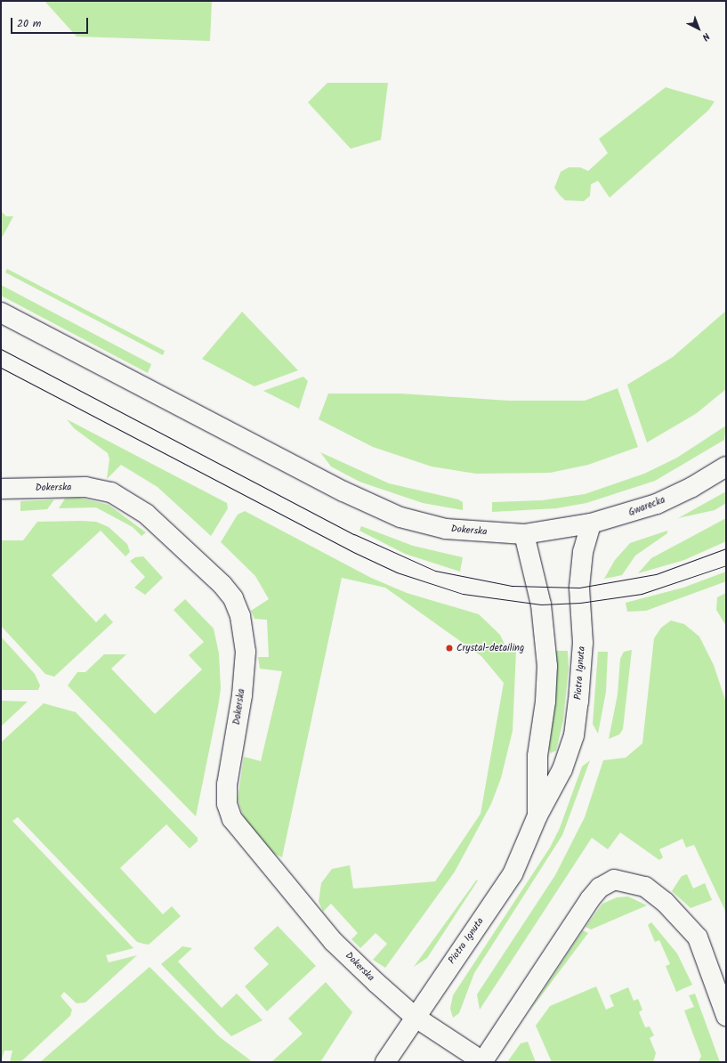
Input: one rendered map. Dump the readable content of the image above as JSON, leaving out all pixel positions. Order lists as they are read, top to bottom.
{
  "streets": {
    "street": ["Dokerska", "Gwarecka", "Piotra Ignuta"]
  },
  "crossings": [
    ["Dokerska", "Gwarecka"],
    ["Dokerska", "Piotra Ignuta"],
    ["Gwarecka", "Piotra Ignuta"]
  ],
  "places": ["Crystal-detailing"],
  "scale_bar": "20 m",
  "north": "bottom right"
}
